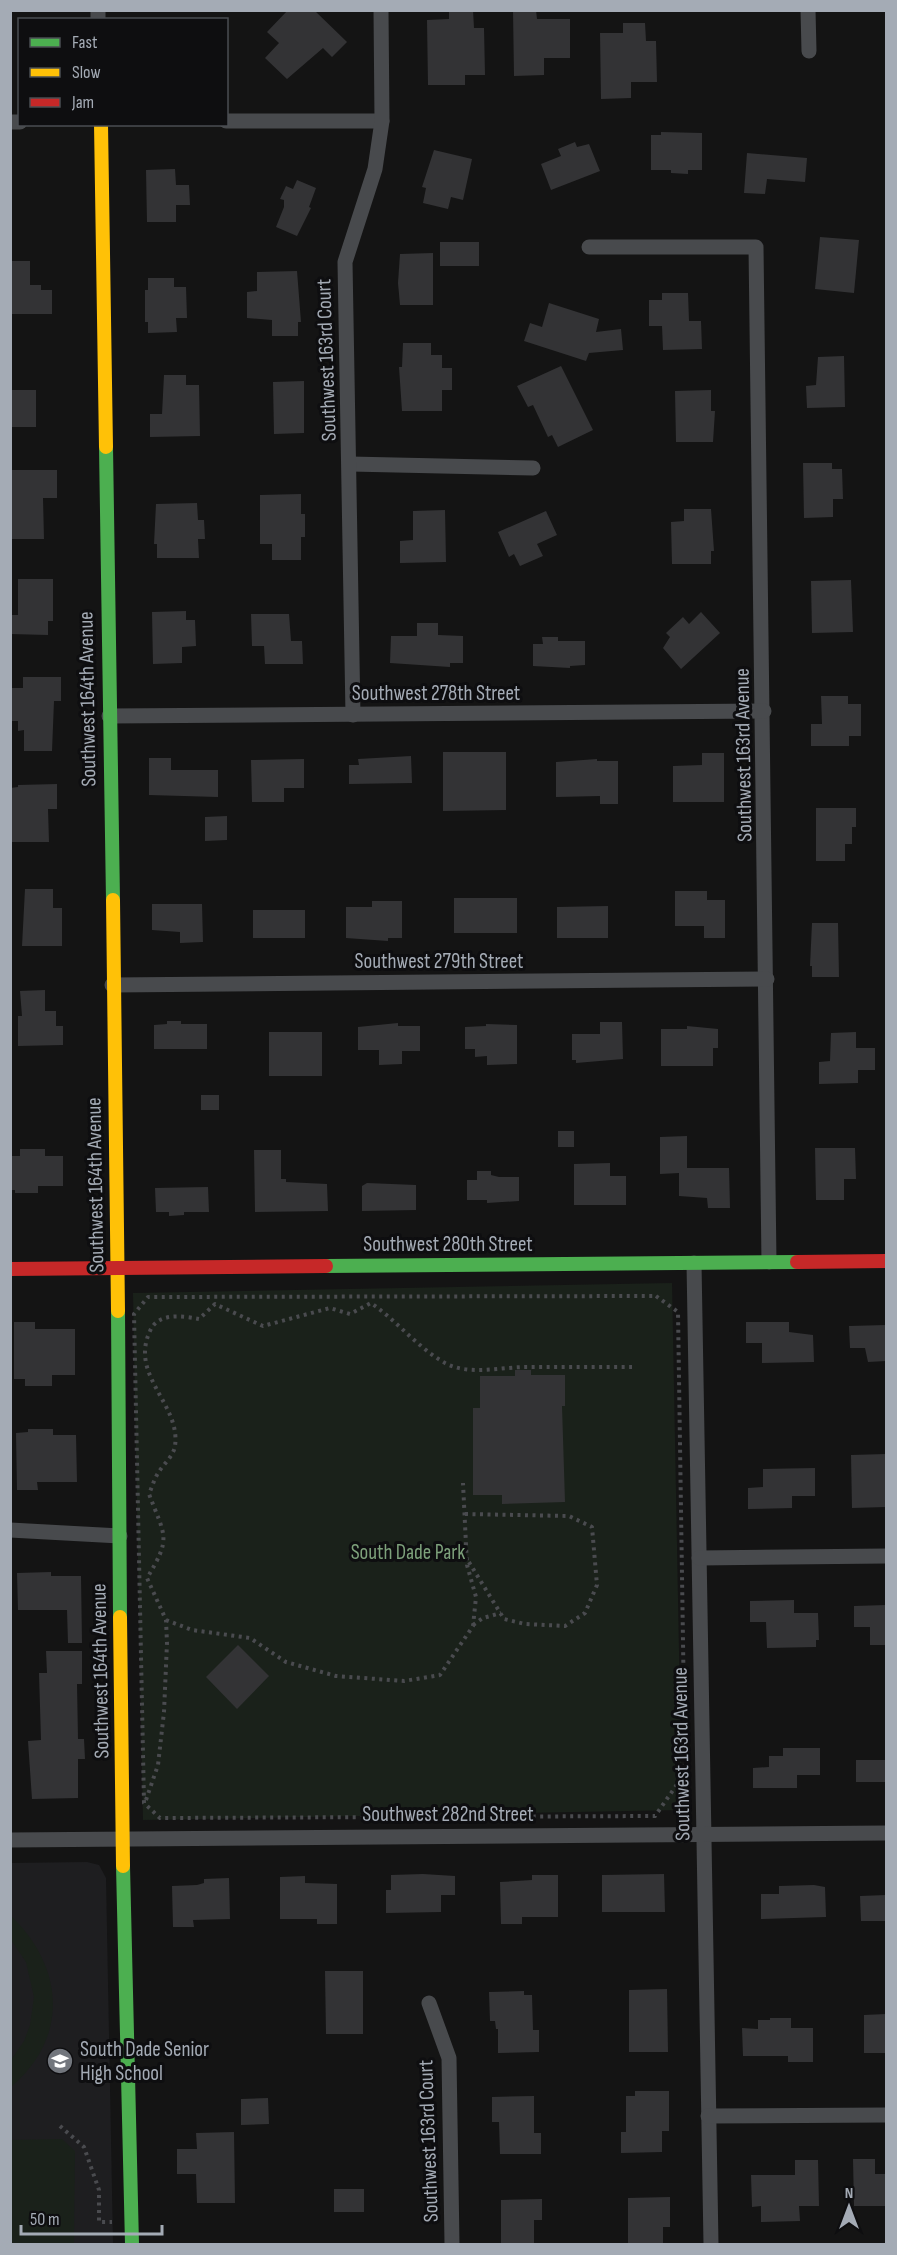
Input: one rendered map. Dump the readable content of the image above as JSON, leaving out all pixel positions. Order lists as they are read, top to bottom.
{
  "streets": {
    "street": [
      "Southwest 163rd Court",
      "Southwest 278th Street",
      "Southwest 164th Avenue",
      "Southwest 163rd Avenue",
      "Southwest 279th Street",
      "Southwest 280th Street",
      "Southwest 282nd Street"
    ]
  },
  "crossings": [
    ["Southwest 163rd Court", "Southwest 278th Street"],
    ["Southwest 278th Street", "Southwest 164th Avenue"],
    ["Southwest 278th Street", "Southwest 163rd Avenue"],
    ["Southwest 164th Avenue", "Southwest 279th Street"],
    ["Southwest 164th Avenue", "Southwest 280th Street"],
    ["Southwest 164th Avenue", "Southwest 282nd Street"],
    ["Southwest 163rd Avenue", "Southwest 279th Street"],
    ["Southwest 163rd Avenue", "Southwest 280th Street"],
    ["Southwest 163rd Avenue", "Southwest 282nd Street"]
  ],
  "parks": ["South Dade Park"],
  "places": {
    "school or university": ["South Dade Senior High School"]
  },
  "legend": ["Fast", "Slow", "Jam"],
  "scale_bar": "50 m",
  "north": "top"
}
